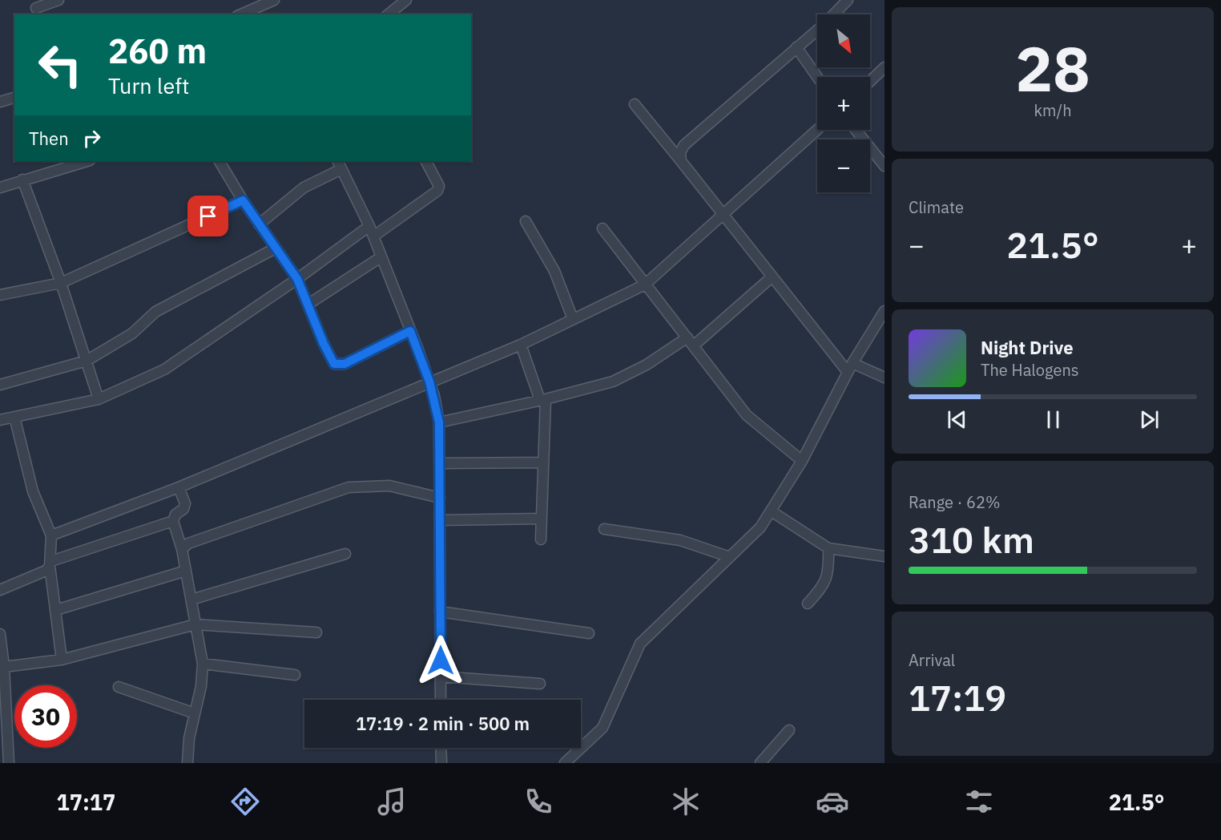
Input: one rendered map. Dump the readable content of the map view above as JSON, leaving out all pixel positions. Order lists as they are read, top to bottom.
{
  "north": "bottom right",
  "page": {
    "tile": [
      ["28", "km/h"],
      "Climate",
      ["Range · 62%", "310 km"],
      ["Arrival", "17:19"]
    ],
    "map_buttons": ["+", "−"],
    "turn": ["260 m", "Turn left"],
    "then": "Then",
    "heat": ["−", "21.5°", "+"],
    "song": ["Night Drive", "The Halogens"],
    "limit": "30",
    "trip": "17:19 · 2 min · 500 m",
    "tabs": ["17:17", "21.5°"]
  }
}
